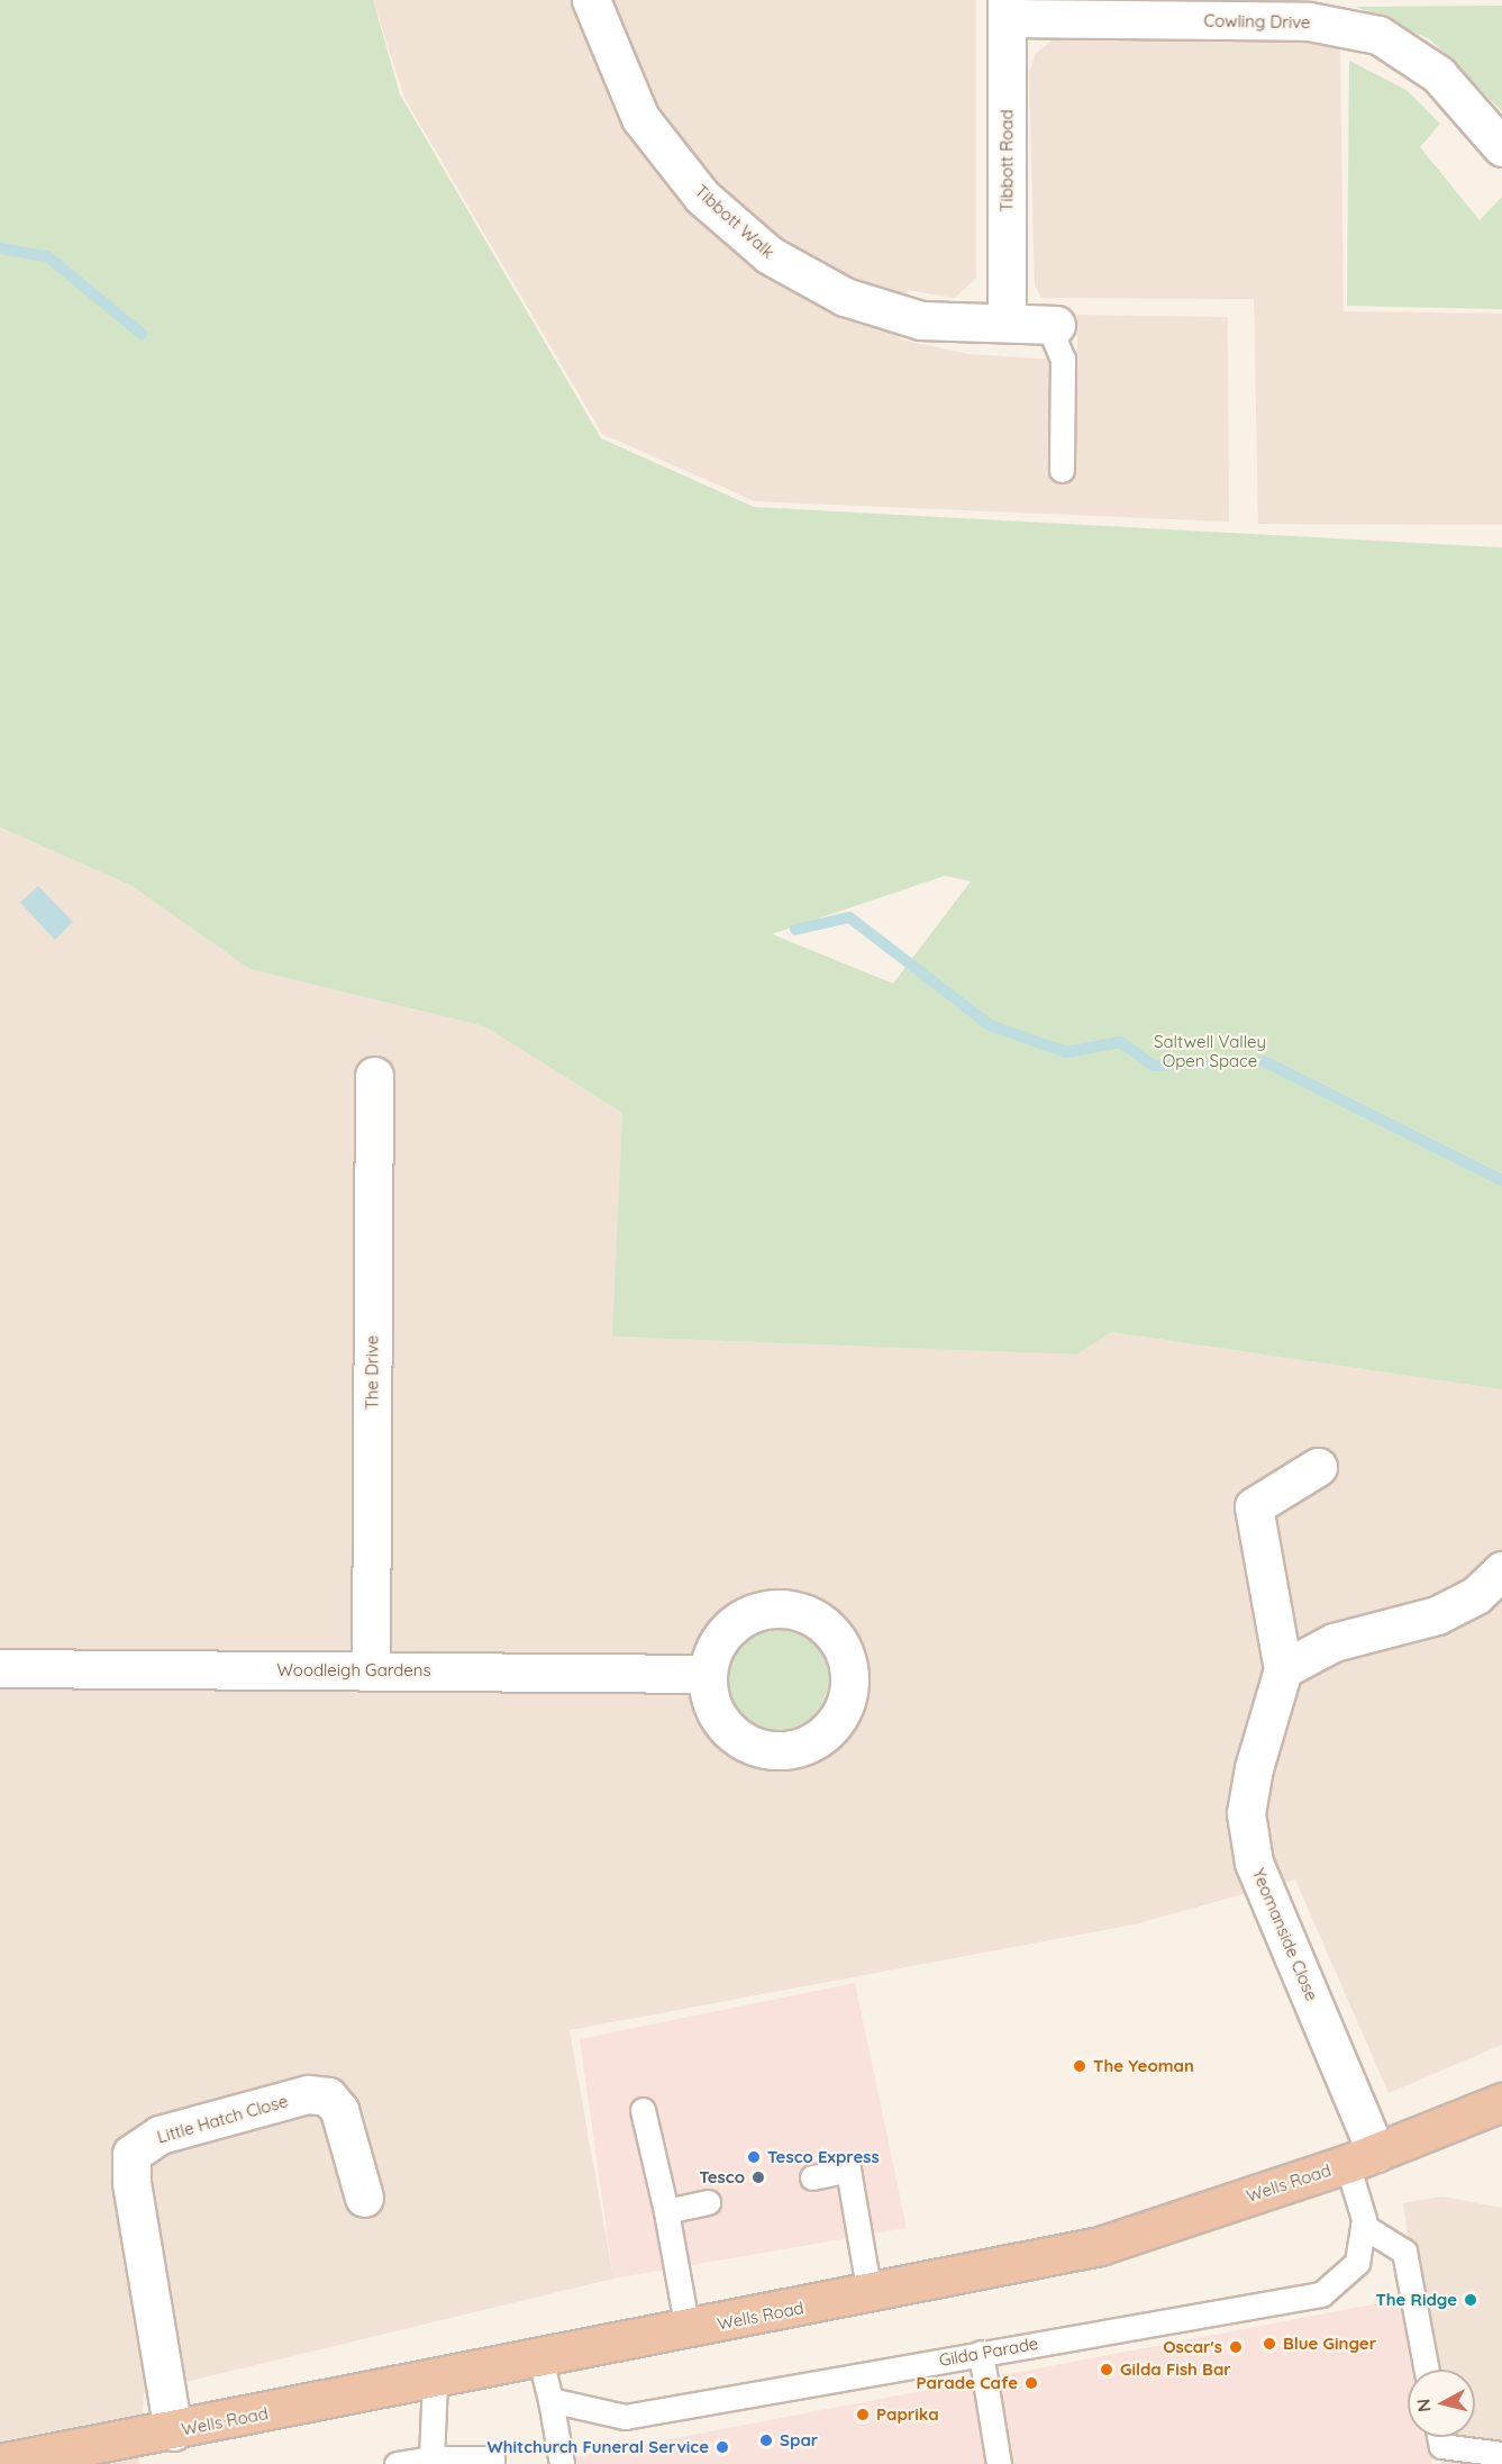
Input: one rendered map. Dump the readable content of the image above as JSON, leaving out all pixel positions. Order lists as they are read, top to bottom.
{
  "streets": {
    "highway": ["Wells Road"],
    "street": [
      "Cowling Drive",
      "Tibbott Road",
      "Tibbott Walk",
      "The Drive",
      "Woodleigh Gardens",
      "Yeomanside Close",
      "Little Hatch Close"
    ],
    "lane": ["Gilda Parade"]
  },
  "crossings": [
    ["Cowling Drive", "Tibbott Road"],
    ["Tibbott Road", "Tibbott Walk"],
    ["The Drive", "Woodleigh Gardens"],
    ["Yeomanside Close", "Wells Road"],
    ["Yeomanside Close", "Gilda Parade"],
    ["Little Hatch Close", "Wells Road"],
    ["Wells Road", "Gilda Parade"]
  ],
  "parks": ["Saltwell Valley Open Space"],
  "places": [
    "The Yeoman",
    "Tesco Express",
    "Tesco",
    "The Ridge",
    "Blue Ginger",
    "Oscar's",
    "Gilda Fish Bar",
    "Parade Cafe",
    "Paprika",
    "Spar",
    "Whitchurch Funeral Service"
  ],
  "north": "left"
}
